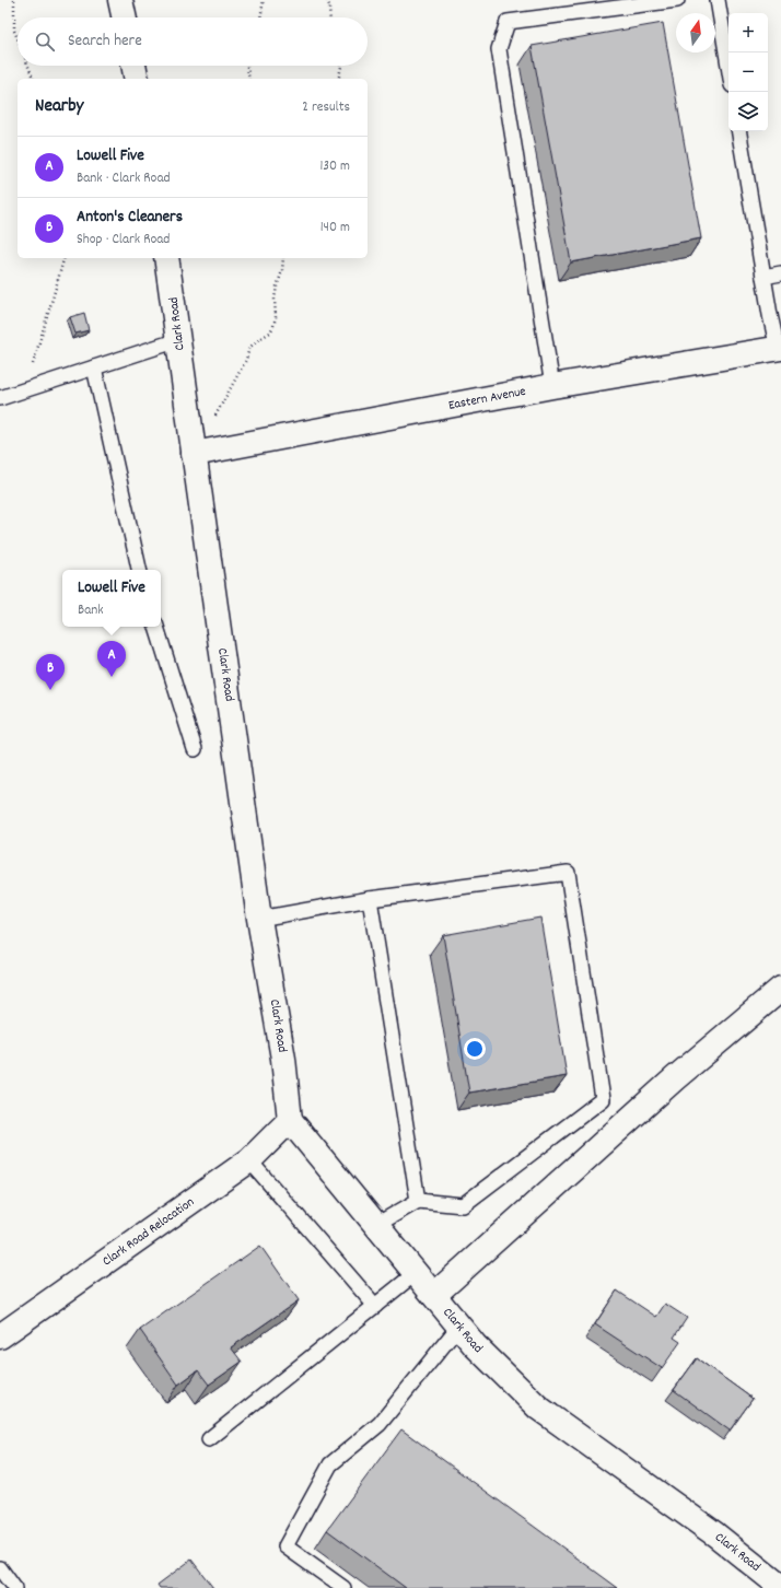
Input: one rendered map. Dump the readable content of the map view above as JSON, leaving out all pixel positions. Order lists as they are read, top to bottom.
{
  "streets": {
    "street": ["Clark Road", "Eastern Avenue", "Clark Road Relocation"]
  },
  "crossings": [
    ["Clark Road", "Eastern Avenue"],
    ["Clark Road", "Clark Road Relocation"]
  ],
  "north": "top",
  "page": {
    "map_buttons": ["+", "−"],
    "search": "Search here",
    "heading": ["Nearby", "2 results"],
    "list": [
      {
        "mark": "A",
        "name": "Lowell Five",
        "note": "Bank · Clark Road",
        "value": "130 m"
      },
      {
        "mark": "B",
        "name": "Anton's Cleaners",
        "note": "Shop · Clark Road",
        "value": "140 m"
      }
    ],
    "popup": ["Lowell Five", "Bank"],
    "pins": ["A", "B"]
  }
}
